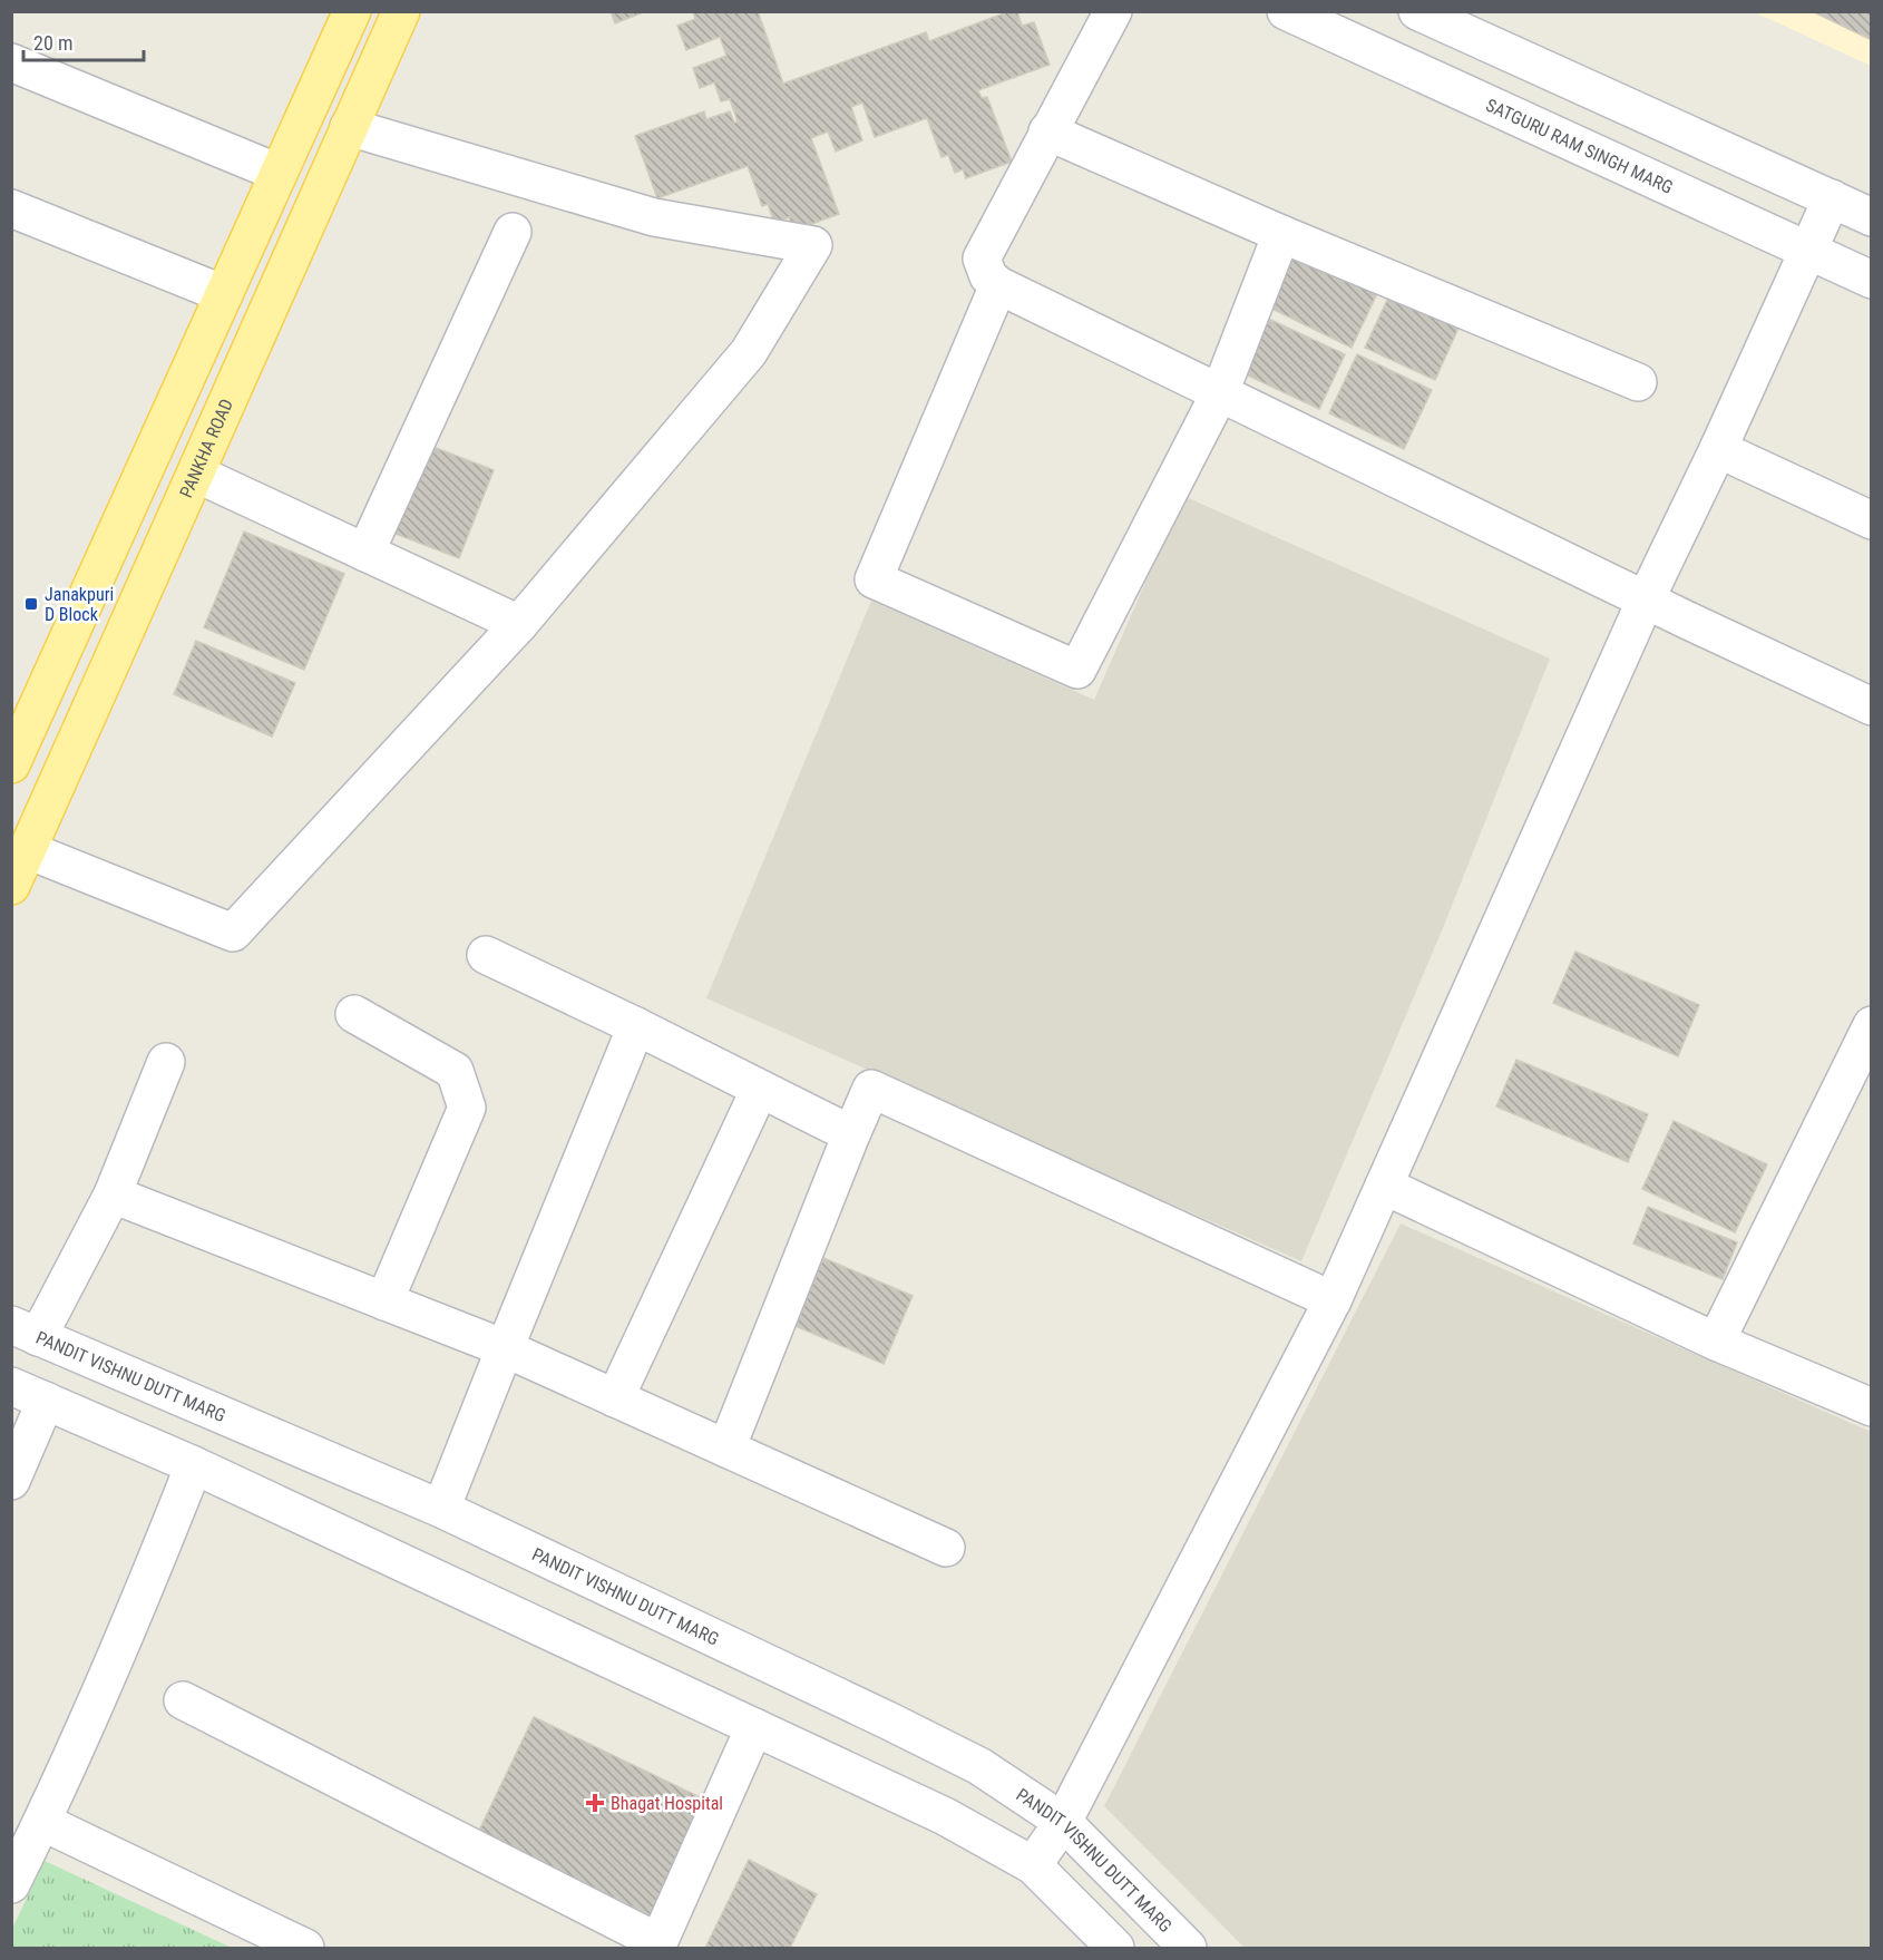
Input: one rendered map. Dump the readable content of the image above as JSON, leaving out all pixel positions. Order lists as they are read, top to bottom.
{
  "streets": {
    "main road": ["PANKHA ROAD"],
    "street": ["SATGURU RAM SINGH MARG", "PANDIT VISHNU DUTT MARG"]
  },
  "places": {
    "transit": ["Janakpuri D Block"],
    "health": ["Bhagat Hospital"]
  },
  "scale_bar": "20 m"
}
